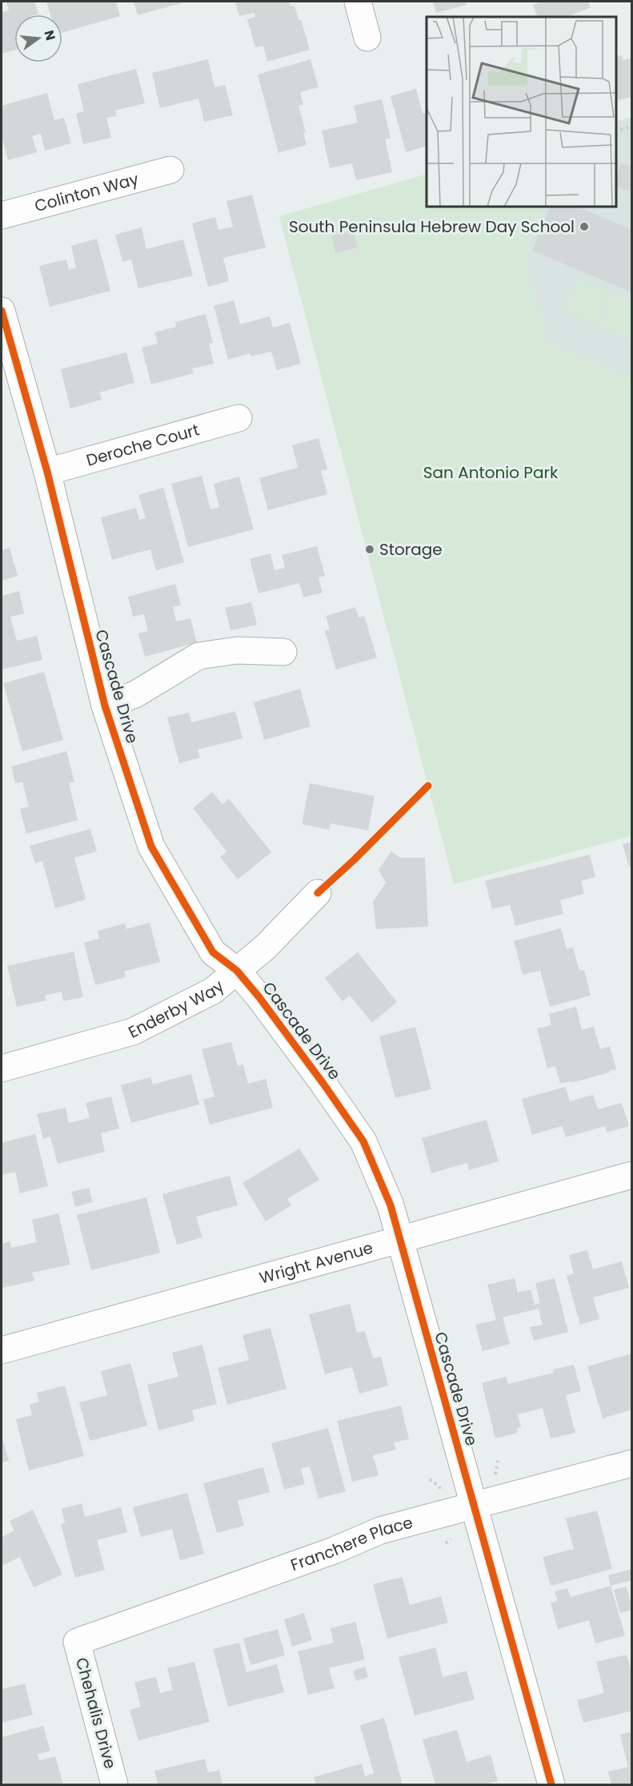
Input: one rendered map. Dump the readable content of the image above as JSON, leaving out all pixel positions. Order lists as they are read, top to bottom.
{
  "streets": {
    "street": [
      "Colinton Way",
      "Deroche Court",
      "Cascade Drive",
      "Enderby Way",
      "Wright Avenue",
      "Franchere Place",
      "Chehalis Drive"
    ]
  },
  "crossings": [
    ["Deroche Court", "Cascade Drive"],
    ["Cascade Drive", "Enderby Way"],
    ["Cascade Drive", "Wright Avenue"],
    ["Cascade Drive", "Franchere Place"],
    ["Franchere Place", "Chehalis Drive"]
  ],
  "parks": ["San Antonio Park"],
  "places": ["South Peninsula Hebrew Day School", "Storage"],
  "north": "right"
}
